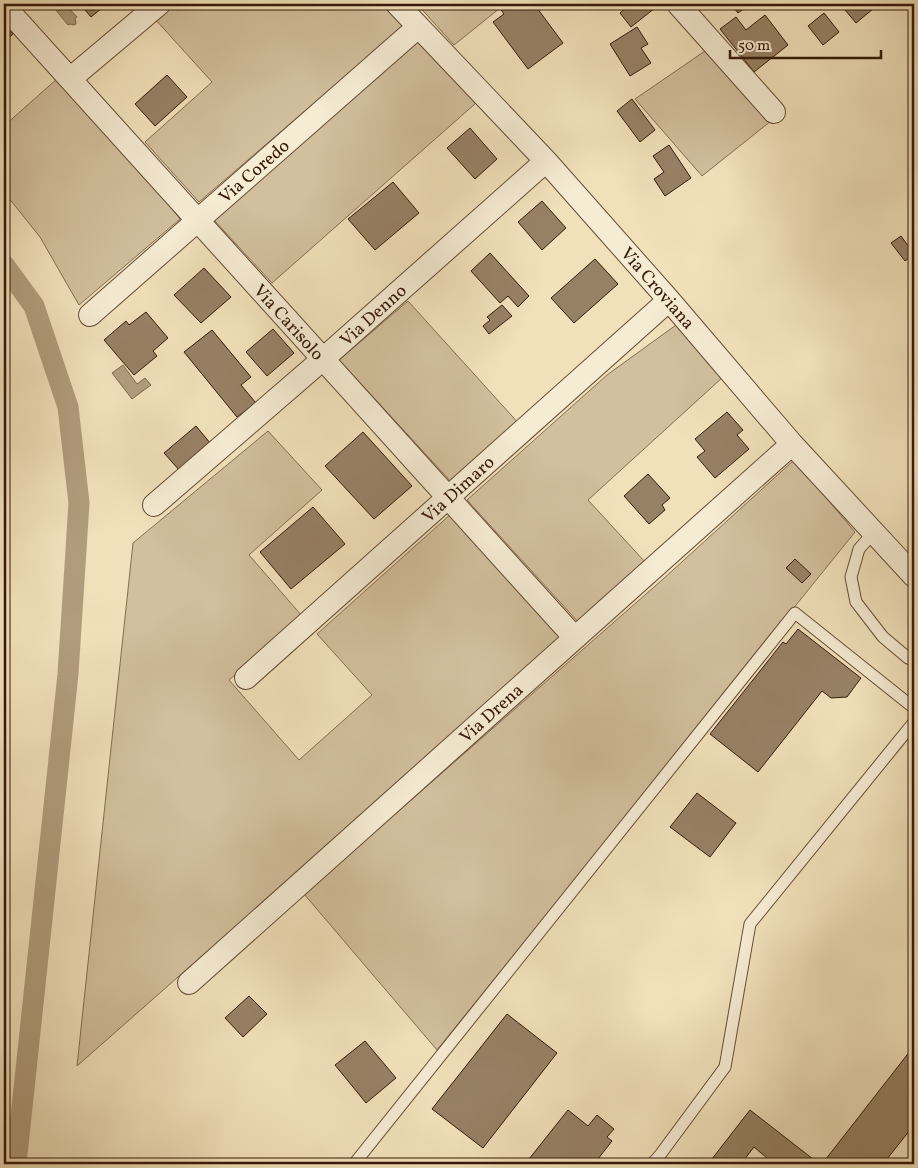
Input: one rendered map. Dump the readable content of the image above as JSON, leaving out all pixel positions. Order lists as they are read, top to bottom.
{
  "streets": {
    "street": [
      "Via Coredo",
      "Via Croviana",
      "Via Denno",
      "Via Carisolo",
      "Via Dimaro",
      "Via Drena"
    ]
  },
  "crossings": [
    ["Via Coredo", "Via Croviana"],
    ["Via Coredo", "Via Carisolo"],
    ["Via Croviana", "Via Denno"],
    ["Via Croviana", "Via Dimaro"],
    ["Via Croviana", "Via Drena"],
    ["Via Denno", "Via Carisolo"],
    ["Via Carisolo", "Via Dimaro"],
    ["Via Carisolo", "Via Drena"]
  ],
  "scale_bar": "50 m"
}
